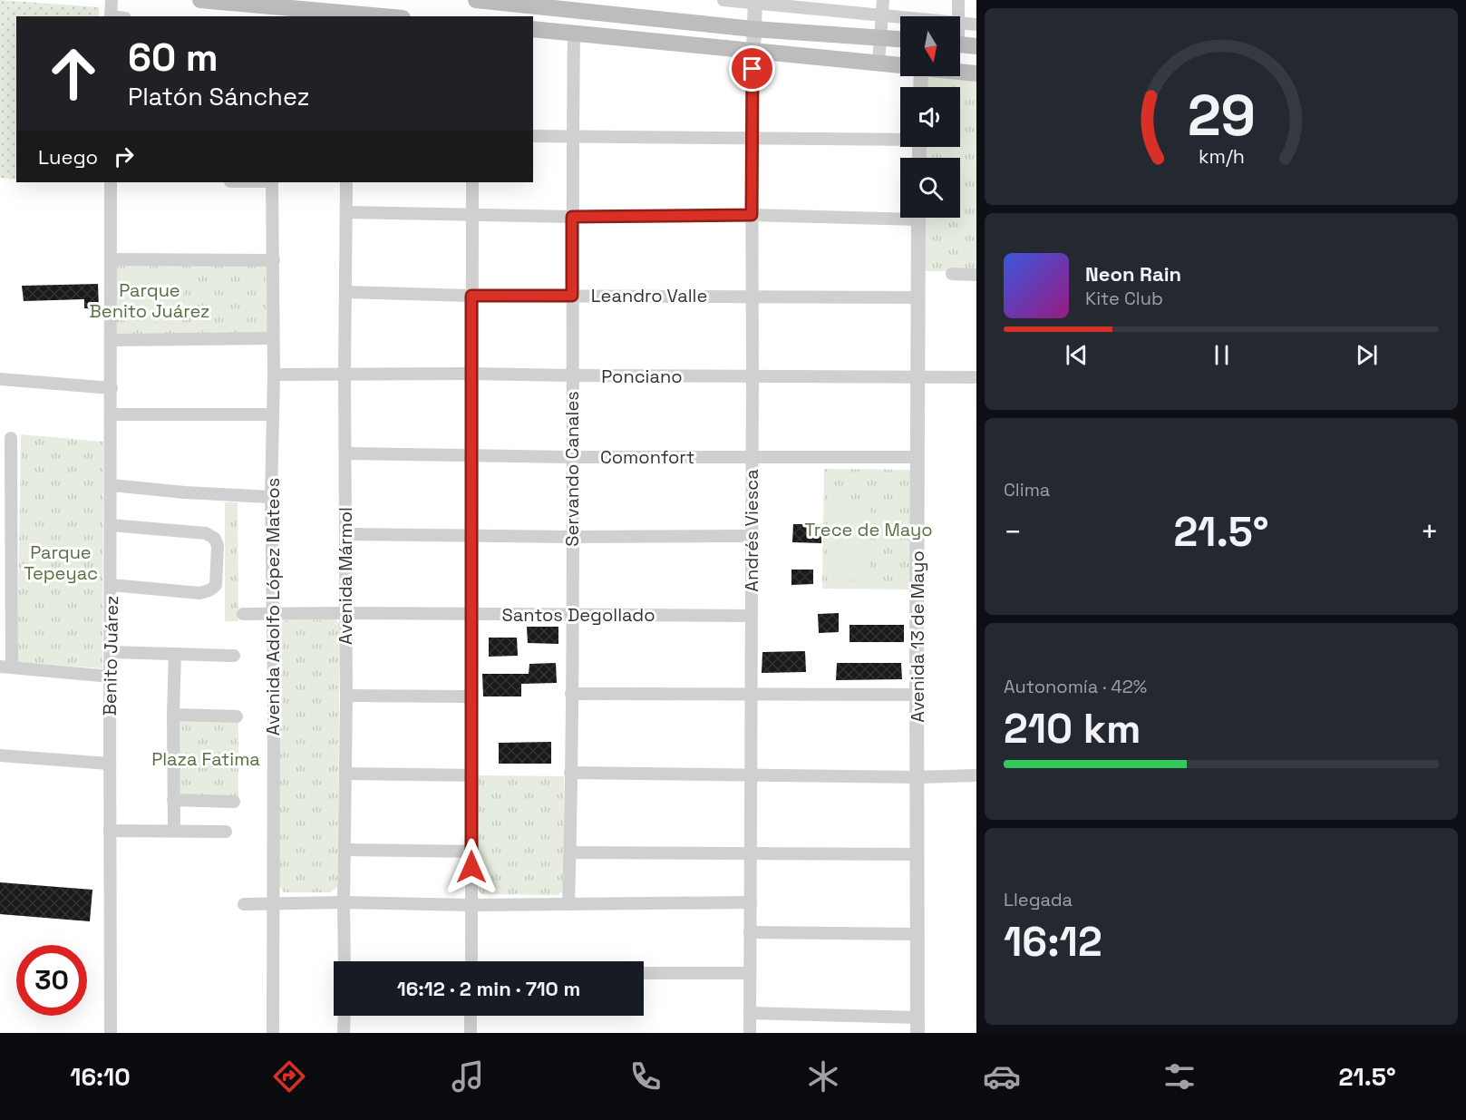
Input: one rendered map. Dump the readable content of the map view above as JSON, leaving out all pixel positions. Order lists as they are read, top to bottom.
{
  "streets": {
    "street": [
      "Leandro Valle",
      "Ponciano",
      "Comonfort",
      "Servando Canales",
      "Andrés Viesca",
      "Avenida Mármol",
      "Avenida Adolfo López Mateos",
      "Santos Degollado",
      "Avenida 13 de Mayo",
      "Benito Juárez"
    ]
  },
  "crossings": [
    ["Leandro Valle", "Servando Canales"],
    ["Leandro Valle", "Andrés Viesca"],
    ["Leandro Valle", "Avenida Mármol"],
    ["Leandro Valle", "Avenida 13 de Mayo"],
    ["Ponciano", "Servando Canales"],
    ["Ponciano", "Andrés Viesca"],
    ["Ponciano", "Avenida Mármol"],
    ["Ponciano", "Avenida Adolfo López Mateos"],
    ["Ponciano", "Avenida 13 de Mayo"],
    ["Comonfort", "Servando Canales"],
    ["Comonfort", "Andrés Viesca"],
    ["Comonfort", "Avenida Mármol"],
    ["Comonfort", "Avenida 13 de Mayo"],
    ["Servando Canales", "Santos Degollado"],
    ["Andrés Viesca", "Santos Degollado"],
    ["Avenida Mármol", "Santos Degollado"],
    ["Avenida Adolfo López Mateos", "Santos Degollado"]
  ],
  "parks": [
    "Parque Benito Juárez",
    "Trece de Mayo",
    "Parque Tepeyac",
    "Plaza Fatima"
  ],
  "north": "bottom",
  "page": {
    "turn": ["60 m", "Platón Sánchez"],
    "then": "Luego",
    "song": ["Neon Rain", "Kite Club"],
    "tile": [
      "Clima",
      ["Autonomía · 42%", "210 km"],
      ["Llegada", "16:12"]
    ],
    "heat": ["−", "21.5°", "+"],
    "limit": "30",
    "trip": "16:12 · 2 min · 710 m",
    "tabs": ["16:10", "21.5°"],
    "gauge": ["29", "km/h"]
  }
}
